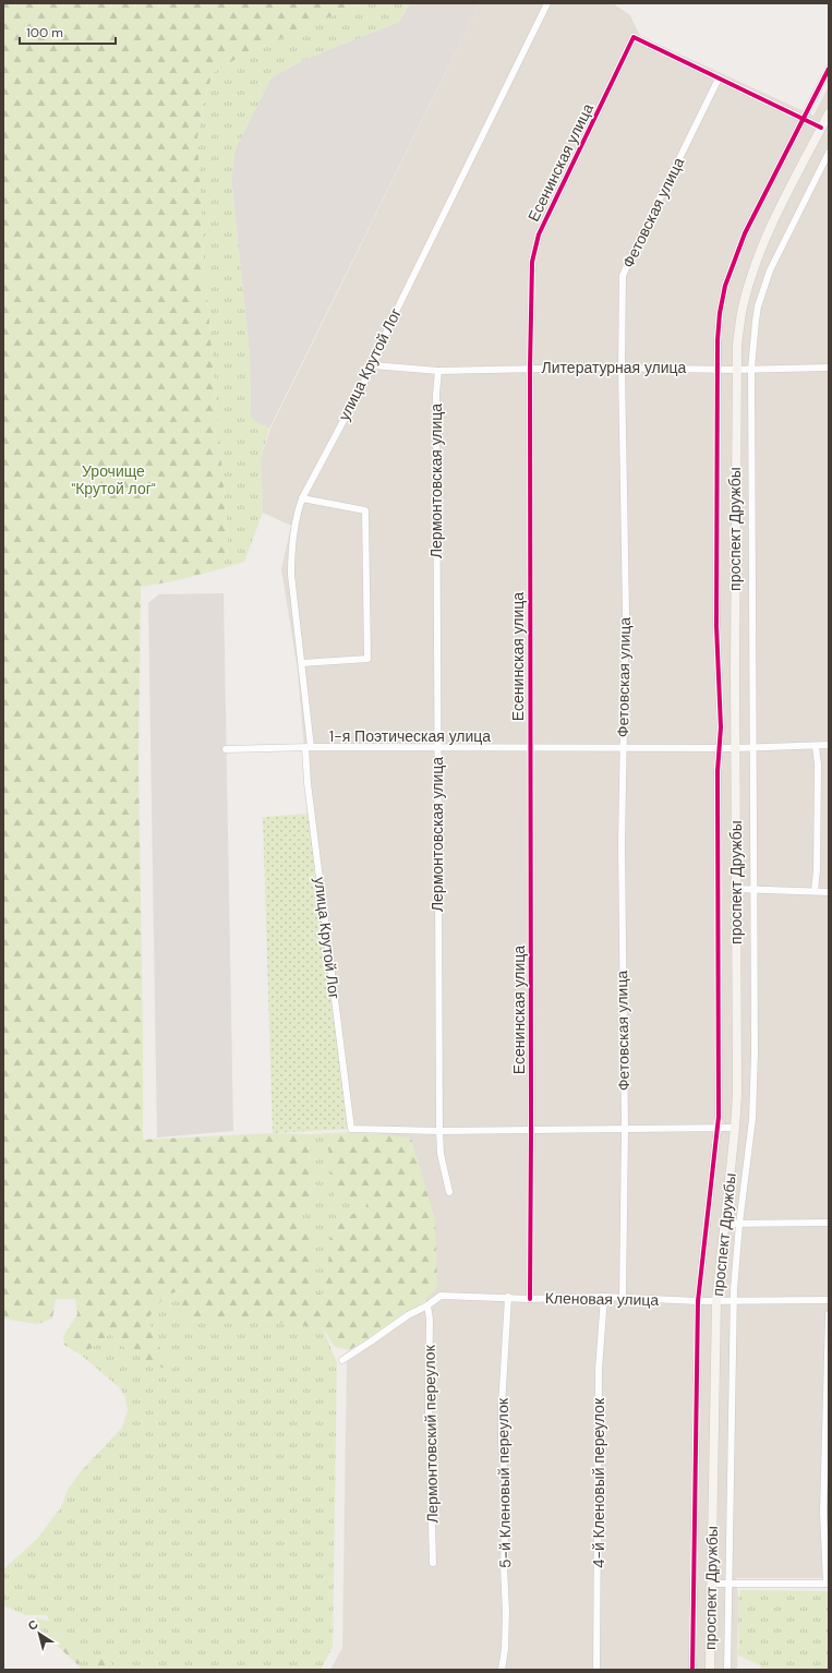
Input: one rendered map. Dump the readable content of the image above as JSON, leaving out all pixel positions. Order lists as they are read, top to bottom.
{
  "streets": {
    "main road": ["проспект Дружбы"],
    "street": [
      "Есенинская улица",
      "Фетовская улица",
      "улица Крутой Лог",
      "Литературная улица",
      "Лермонтовская улица",
      "1-я Поэтическая улица",
      "Кленовая улица",
      "Лермонтовский переулок",
      "5-й Кленовый переулок",
      "4-й Кленовый переулок"
    ]
  },
  "crossings": [
    ["Есенинская улица", "Фетовская улица"],
    ["Есенинская улица", "Литературная улица"],
    ["Есенинская улица", "1-я Поэтическая улица"],
    ["Есенинская улица", "Кленовая улица"],
    ["Фетовская улица", "Литературная улица"],
    ["Фетовская улица", "1-я Поэтическая улица"],
    ["Фетовская улица", "Кленовая улица"],
    ["улица Крутой Лог", "Литературная улица"],
    ["улица Крутой Лог", "Лермонтовская улица"],
    ["улица Крутой Лог", "1-я Поэтическая улица"],
    ["Литературная улица", "Лермонтовская улица"],
    ["Литературная улица", "проспект Дружбы"],
    ["Лермонтовская улица", "1-я Поэтическая улица"],
    ["проспект Дружбы", "1-я Поэтическая улица"],
    ["проспект Дружбы", "Кленовая улица"],
    ["Кленовая улица", "Лермонтовский переулок"],
    ["Кленовая улица", "5-й Кленовый переулок"],
    ["Кленовая улица", "4-й Кленовый переулок"]
  ],
  "parks": ["Урочище \"Крутой лог\""],
  "scale_bar": "100 m",
  "north": "top left"
}
